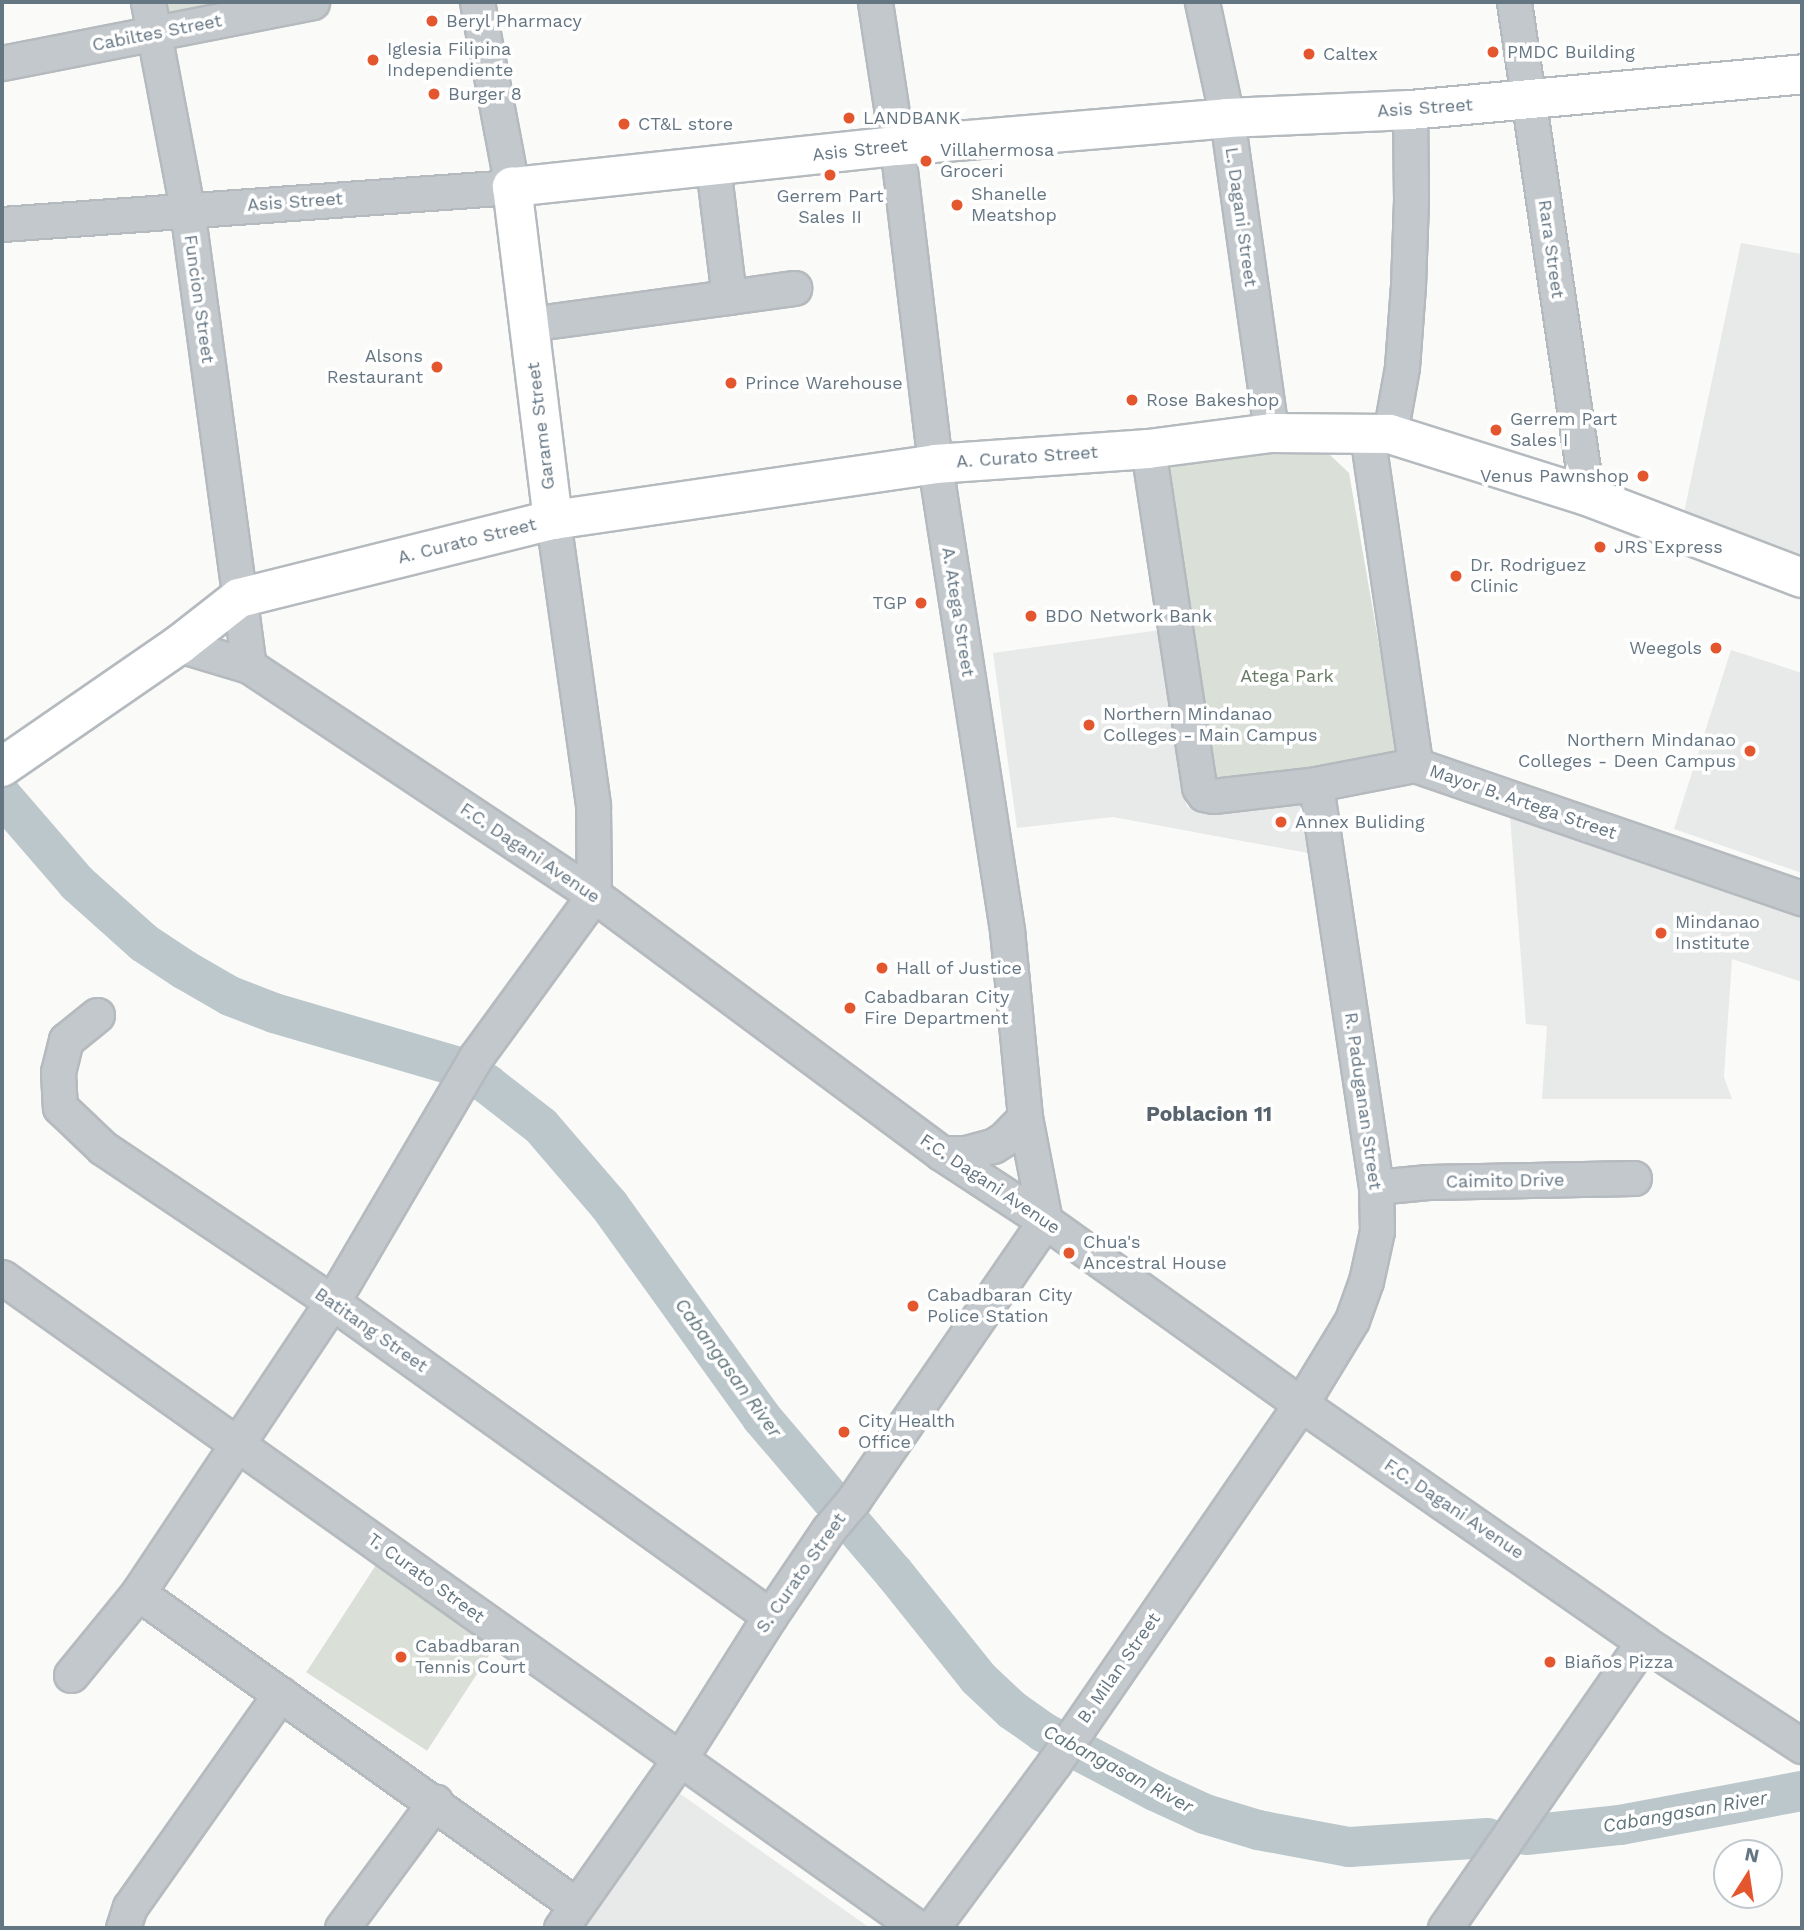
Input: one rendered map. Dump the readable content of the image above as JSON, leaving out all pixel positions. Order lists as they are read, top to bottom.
{
  "streets": {
    "main road": ["Asis Street", "Garame Street", "A. Curato Street"],
    "street": [
      "Cabiltes Street",
      "L. Dagani Street",
      "Rara Street",
      "Funcion Street",
      "A. Atega Street",
      "Mayor B. Artega Street",
      "F.C. Dagani Avenue",
      "R. Paduganan Street",
      "Caimito Drive",
      "Batitang Street",
      "S. Curato Street",
      "T. Curato Street",
      "B. Milan Street"
    ]
  },
  "crossings": [
    ["Cabiltes Street", "Funcion Street"],
    ["Asis Street", "L. Dagani Street"],
    ["Asis Street", "Rara Street"],
    ["Asis Street", "Funcion Street"],
    ["Asis Street", "Garame Street"],
    ["Asis Street", "A. Atega Street"],
    ["L. Dagani Street", "A. Curato Street"],
    ["Rara Street", "A. Curato Street"],
    ["Funcion Street", "A. Curato Street"],
    ["Funcion Street", "F.C. Dagani Avenue"],
    ["Garame Street", "A. Curato Street"],
    ["Garame Street", "F.C. Dagani Avenue"],
    ["A. Curato Street", "A. Atega Street"],
    ["A. Curato Street", "Mayor B. Artega Street"],
    ["A. Atega Street", "F.C. Dagani Avenue"],
    ["A. Atega Street", "S. Curato Street"],
    ["Mayor B. Artega Street", "R. Paduganan Street"],
    ["F.C. Dagani Avenue", "R. Paduganan Street"],
    ["F.C. Dagani Avenue", "S. Curato Street"],
    ["F.C. Dagani Avenue", "B. Milan Street"],
    ["R. Paduganan Street", "Caimito Drive"],
    ["R. Paduganan Street", "B. Milan Street"],
    ["Batitang Street", "S. Curato Street"],
    ["S. Curato Street", "T. Curato Street"]
  ],
  "districts": ["Poblacion 11"],
  "water": ["Cabangasan River"],
  "parks": ["Atega Park"],
  "places": [
    "Beryl Pharmacy",
    "PMDC Building",
    "Caltex",
    "Iglesia Filipina Independiente",
    "Burger 8",
    "LANDBANK",
    "CT&L store",
    "Villahermosa Groceri",
    "Gerrem Part Sales II",
    "Shanelle Meatshop",
    "Alsons Restaurant",
    "Prince Warehouse",
    "Rose Bakeshop",
    "Gerrem Part Sales I",
    "Venus Pawnshop",
    "JRS Express",
    "Dr. Rodriguez Clinic",
    "TGP",
    "BDO Network Bank",
    "Weegols",
    "Northern Mindanao Colleges - Main Campus",
    "Northern Mindanao Colleges - Deen Campus",
    "Annex Buliding",
    "Mindanao Institute",
    "Hall of Justice",
    "Cabadbaran City Fire Department",
    "Chua's Ancestral House",
    "Cabadbaran City Police Station",
    "City Health Office",
    "Cabadbaran Tennis Court",
    "Biaños Pizza"
  ],
  "north": "top"
}
